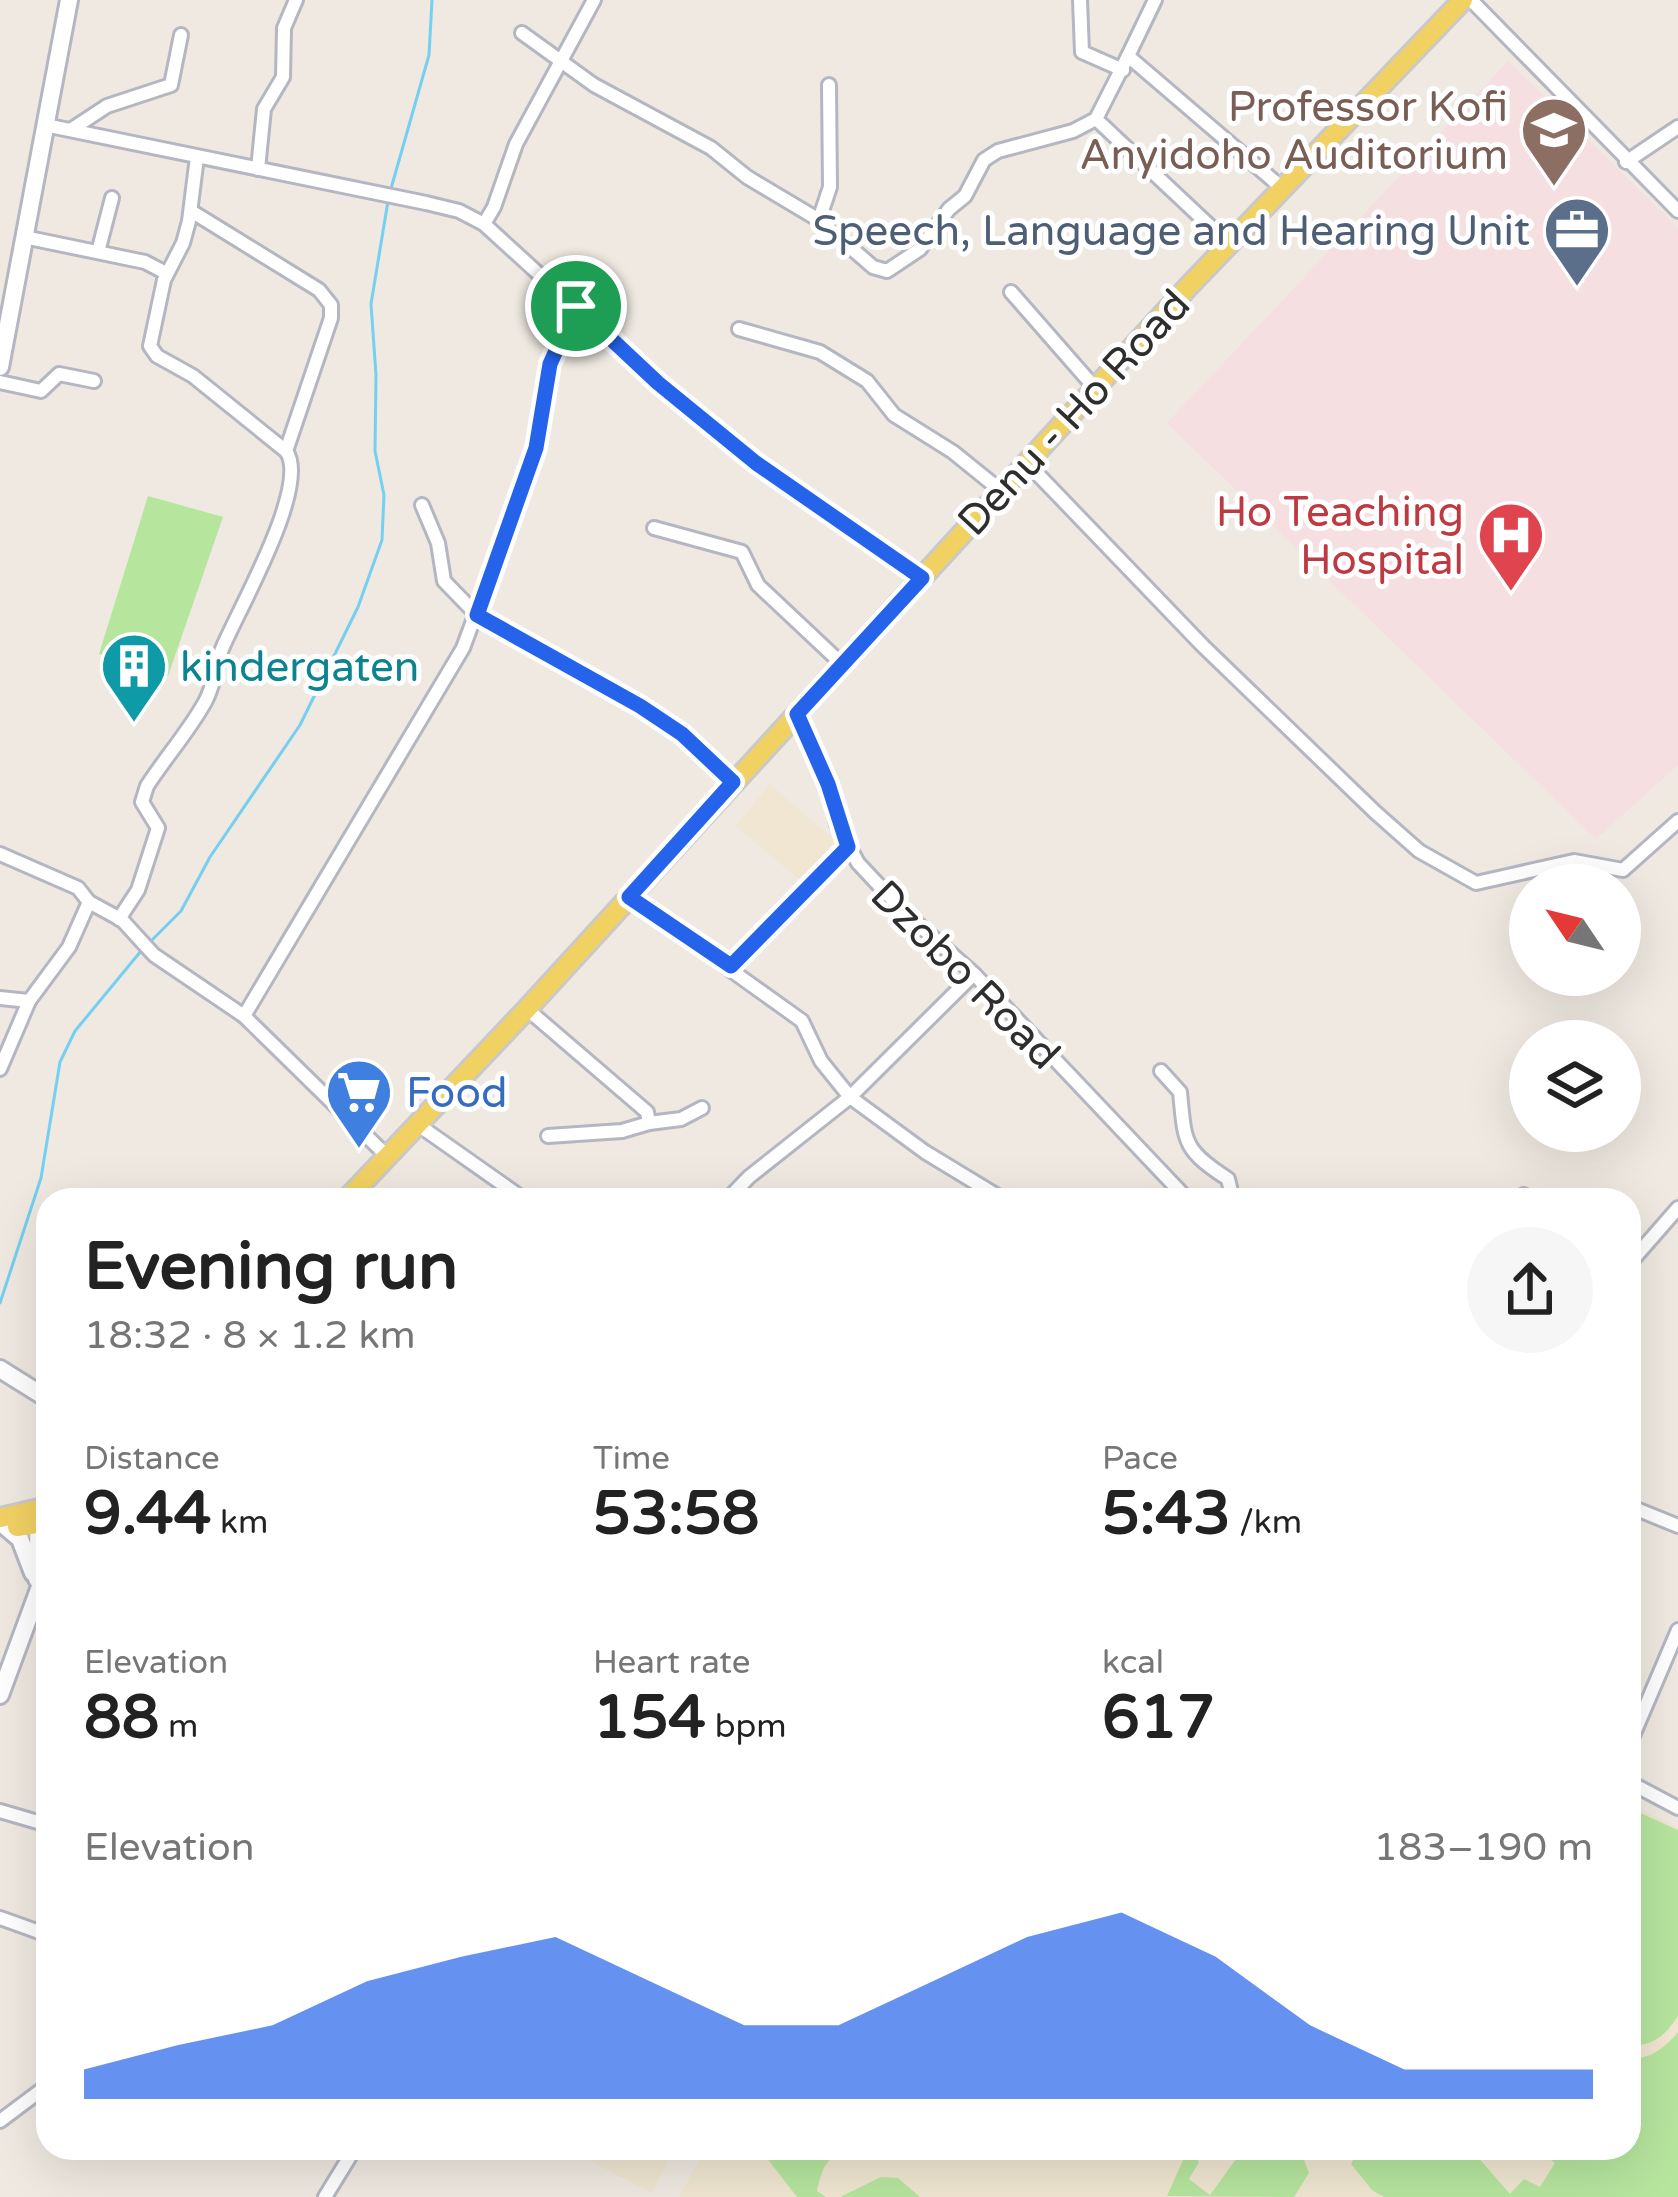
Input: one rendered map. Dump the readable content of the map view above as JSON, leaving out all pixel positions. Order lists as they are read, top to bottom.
{
  "streets": {
    "main road": ["Denu - Ho Road"],
    "street": ["Dzobo Road"]
  },
  "crossings": [
    ["Denu - Ho Road", "Dzobo Road"]
  ],
  "places": {
    "school or university": ["Professor Kofi Anyidoho Auditorium"],
    "office": ["Speech, Language and Hearing Unit"],
    "hospital": ["Ho Teaching Hospital"],
    "building": ["kindergaten"],
    "supermarket": ["Food"]
  },
  "north": "top left",
  "page": {
    "heading": ["Evening run", "18:32 · 8 × 1.2 km"],
    "stats": [
      ["Distance", "9.44 km"],
      ["Time", "53:58"],
      ["Pace", "5:43 /km"],
      ["Elevation", "88 m"],
      ["Heart rate", "154 bpm"],
      ["kcal", "617"]
    ],
    "chart": ["Elevation", "183–190 m"]
  }
}
